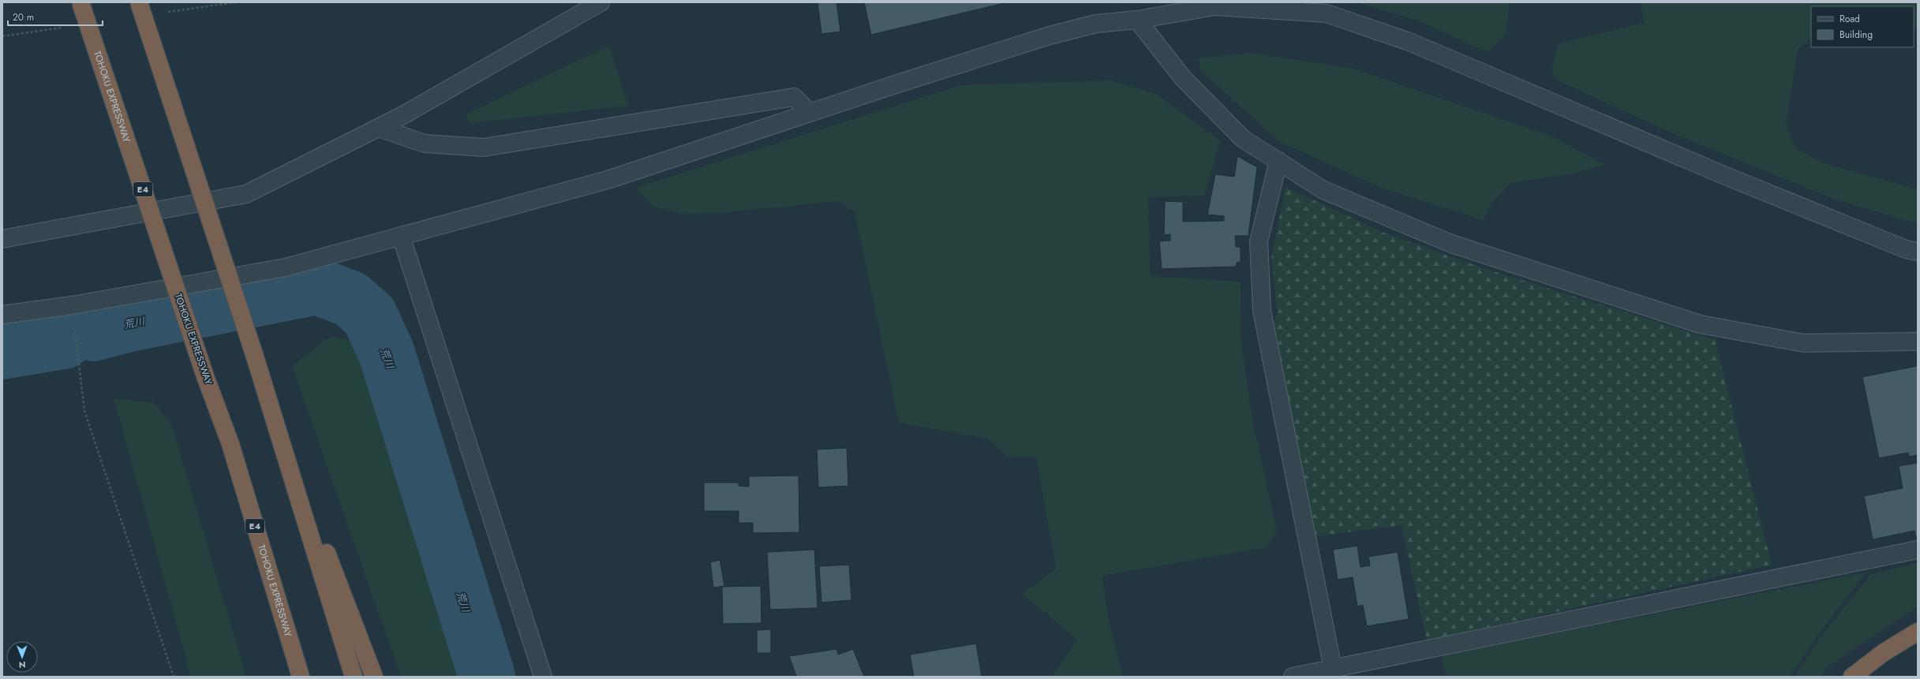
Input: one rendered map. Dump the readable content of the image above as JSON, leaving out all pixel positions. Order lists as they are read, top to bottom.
{
  "streets": {
    "highway": ["TOHOKU EXPRESSWAY", "E4"]
  },
  "water": ["荒川"],
  "legend": ["Road", "Building"],
  "scale_bar": "20 m",
  "north": "bottom"
}
